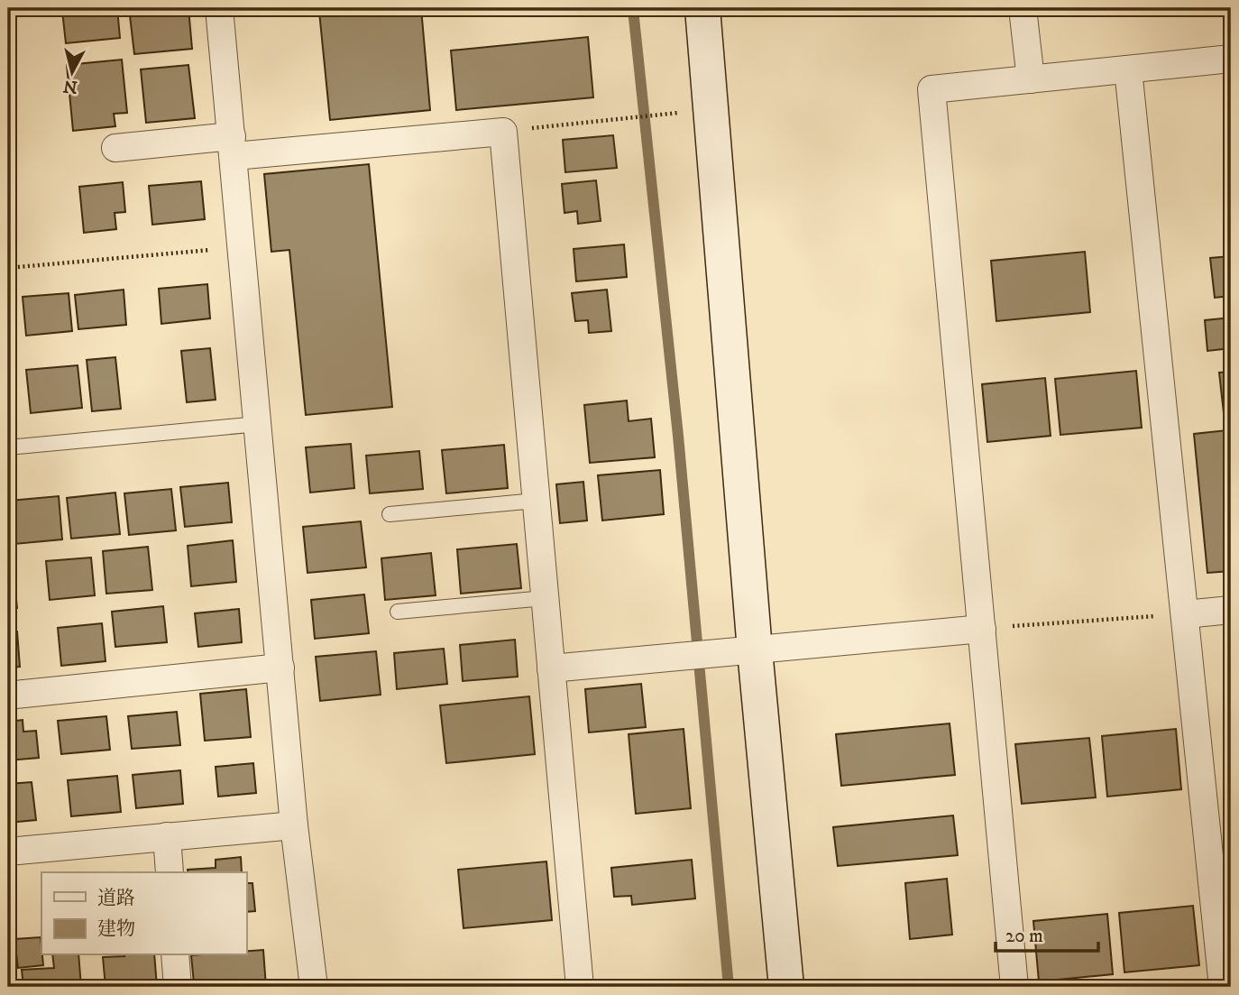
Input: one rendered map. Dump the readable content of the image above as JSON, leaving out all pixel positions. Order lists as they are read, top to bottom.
{
  "legend": ["道路", "建物"],
  "scale_bar": "20 m",
  "north": "bottom"
}
